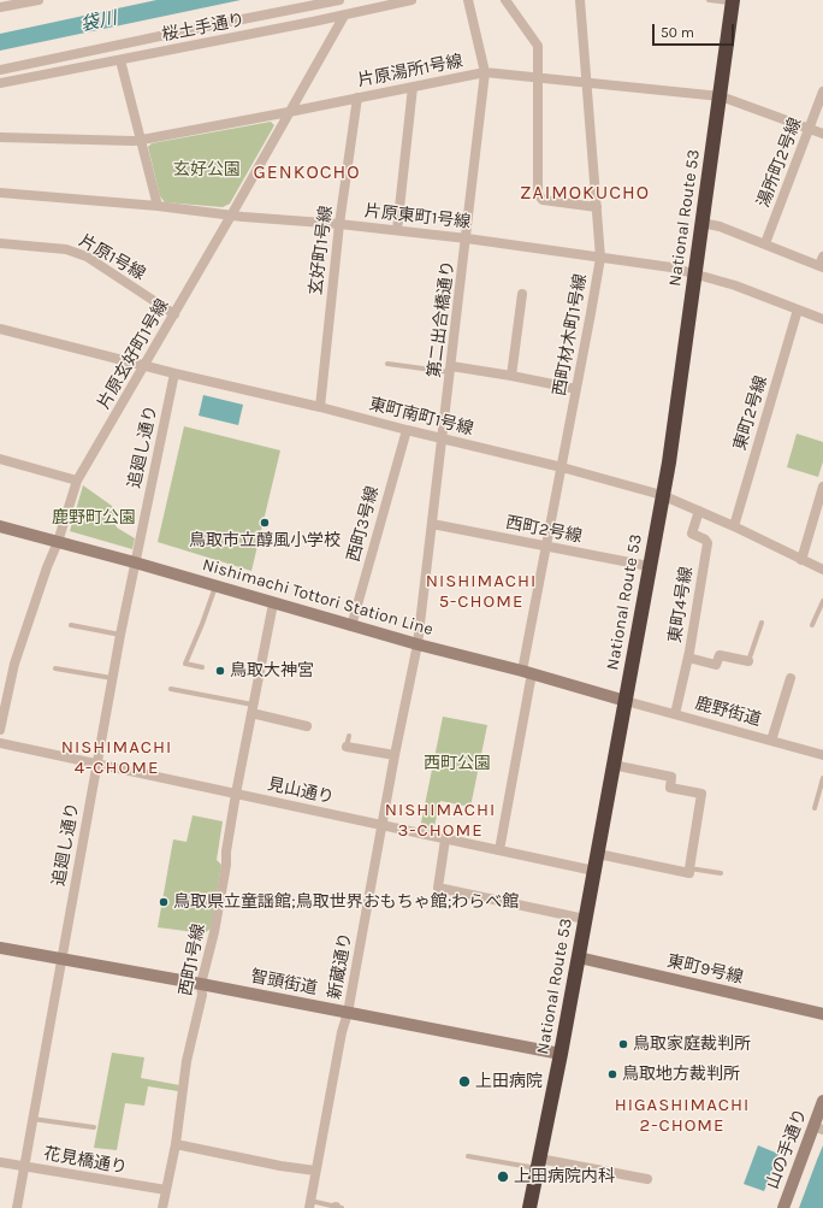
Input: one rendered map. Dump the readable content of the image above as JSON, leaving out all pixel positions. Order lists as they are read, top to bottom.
{
  "streets": {
    "highway": ["National Route 53"],
    "street": [
      "桜土手通り",
      "片原湯所1号線",
      "湯所町2号線",
      "片原東町1号線",
      "玄好町1号線",
      "片原1号線",
      "第二出合橋通り",
      "西町材木町1号線",
      "片原玄好町1号線",
      "東町2号線",
      "東町南町1号線",
      "追廻し通り",
      "西町3号線",
      "西町2号線",
      "Nishimachi Tottori Station Line",
      "東町4号線",
      "鹿野街道",
      "見山通り",
      "西町1号線",
      "新蔵通り",
      "東町9号線",
      "智頭街道",
      "山の手通り",
      "花見橋通り"
    ]
  },
  "crossings": [
    ["桜土手通り", "片原玄好町1号線"],
    ["片原湯所1号線", "湯所町2号線"],
    ["片原湯所1号線", "National Route 53"],
    ["片原湯所1号線", "玄好町1号線"],
    ["片原湯所1号線", "第二出合橋通り"],
    ["片原湯所1号線", "西町材木町1号線"],
    ["片原湯所1号線", "片原玄好町1号線"],
    ["片原東町1号線", "National Route 53"],
    ["片原東町1号線", "玄好町1号線"],
    ["片原東町1号線", "第二出合橋通り"],
    ["片原東町1号線", "西町材木町1号線"],
    ["片原東町1号線", "片原玄好町1号線"],
    ["片原東町1号線", "東町2号線"],
    ["National Route 53", "東町南町1号線"],
    ["National Route 53", "西町2号線"],
    ["National Route 53", "Nishimachi Tottori Station Line"],
    ["National Route 53", "鹿野街道"],
    ["National Route 53", "見山通り"],
    ["National Route 53", "東町9号線"],
    ["National Route 53", "智頭街道"],
    ["玄好町1号線", "東町南町1号線"],
    ["片原1号線", "片原玄好町1号線"],
    ["第二出合橋通り", "東町南町1号線"],
    ["第二出合橋通り", "西町2号線"],
    ["第二出合橋通り", "Nishimachi Tottori Station Line"],
    ["第二出合橋通り", "新蔵通り"],
    ["西町材木町1号線", "東町南町1号線"],
    ["西町材木町1号線", "西町2号線"],
    ["西町材木町1号線", "Nishimachi Tottori Station Line"],
    ["片原玄好町1号線", "東町南町1号線"],
    ["片原玄好町1号線", "Nishimachi Tottori Station Line"],
    ["東町2号線", "東町南町1号線"],
    ["東町南町1号線", "追廻し通り"],
    ["東町南町1号線", "西町3号線"],
    ["東町南町1号線", "東町4号線"],
    ["追廻し通り", "Nishimachi Tottori Station Line"],
    ["追廻し通り", "見山通り"],
    ["追廻し通り", "智頭街道"],
    ["追廻し通り", "花見橋通り"],
    ["西町3号線", "Nishimachi Tottori Station Line"],
    ["Nishimachi Tottori Station Line", "鹿野街道"],
    ["Nishimachi Tottori Station Line", "西町1号線"],
    ["Nishimachi Tottori Station Line", "新蔵通り"],
    ["東町4号線", "鹿野街道"],
    ["見山通り", "西町1号線"],
    ["見山通り", "新蔵通り"],
    ["西町1号線", "智頭街道"],
    ["西町1号線", "花見橋通り"],
    ["新蔵通り", "智頭街道"]
  ],
  "districts": [
    "GENKOCHO",
    "ZAIMOKUCHO",
    "NISHIMACHI 5-CHOME",
    "NISHIMACHI 4-CHOME",
    "NISHIMACHI 3-CHOME",
    "HIGASHIMACHI 2-CHOME"
  ],
  "water": ["袋川"],
  "parks": ["玄好公園", "鹿野町公園", "西町公園"],
  "places": [
    "鳥取市立醇風小学校",
    "鳥取大神宮",
    "鳥取県立童謡館;鳥取世界おもちゃ館;わらべ館",
    "鳥取家庭裁判所",
    "鳥取地方裁判所",
    "上田病院",
    "上田病院内科"
  ],
  "scale_bar": "50 m"
}
